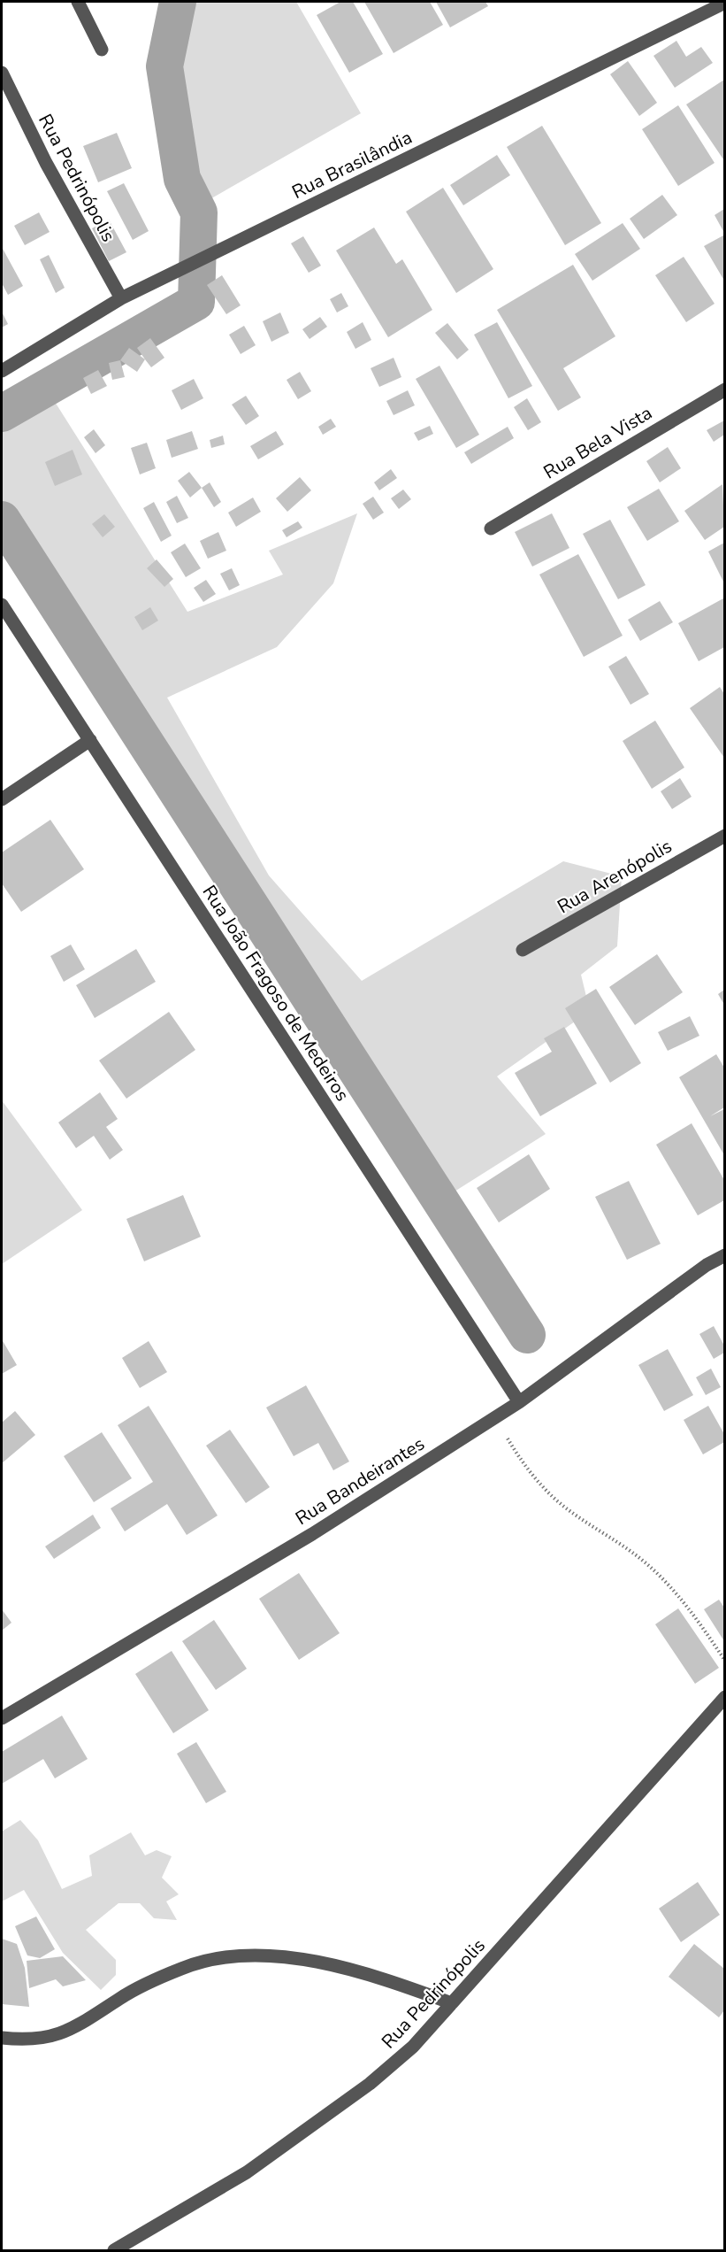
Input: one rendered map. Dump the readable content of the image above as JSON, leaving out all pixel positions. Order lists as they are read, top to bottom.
{
  "streets": {
    "street": [
      "Rua Brasilândia",
      "Rua Pedrinópolis",
      "Rua Bela Vista",
      "Rua Arenópolis",
      "Rua João Fragoso de Medeiros",
      "Rua Bandeirantes"
    ]
  },
  "crossings": [
    ["Rua Brasilândia", "Rua Pedrinópolis"],
    ["Rua João Fragoso de Medeiros", "Rua Bandeirantes"]
  ]
}
